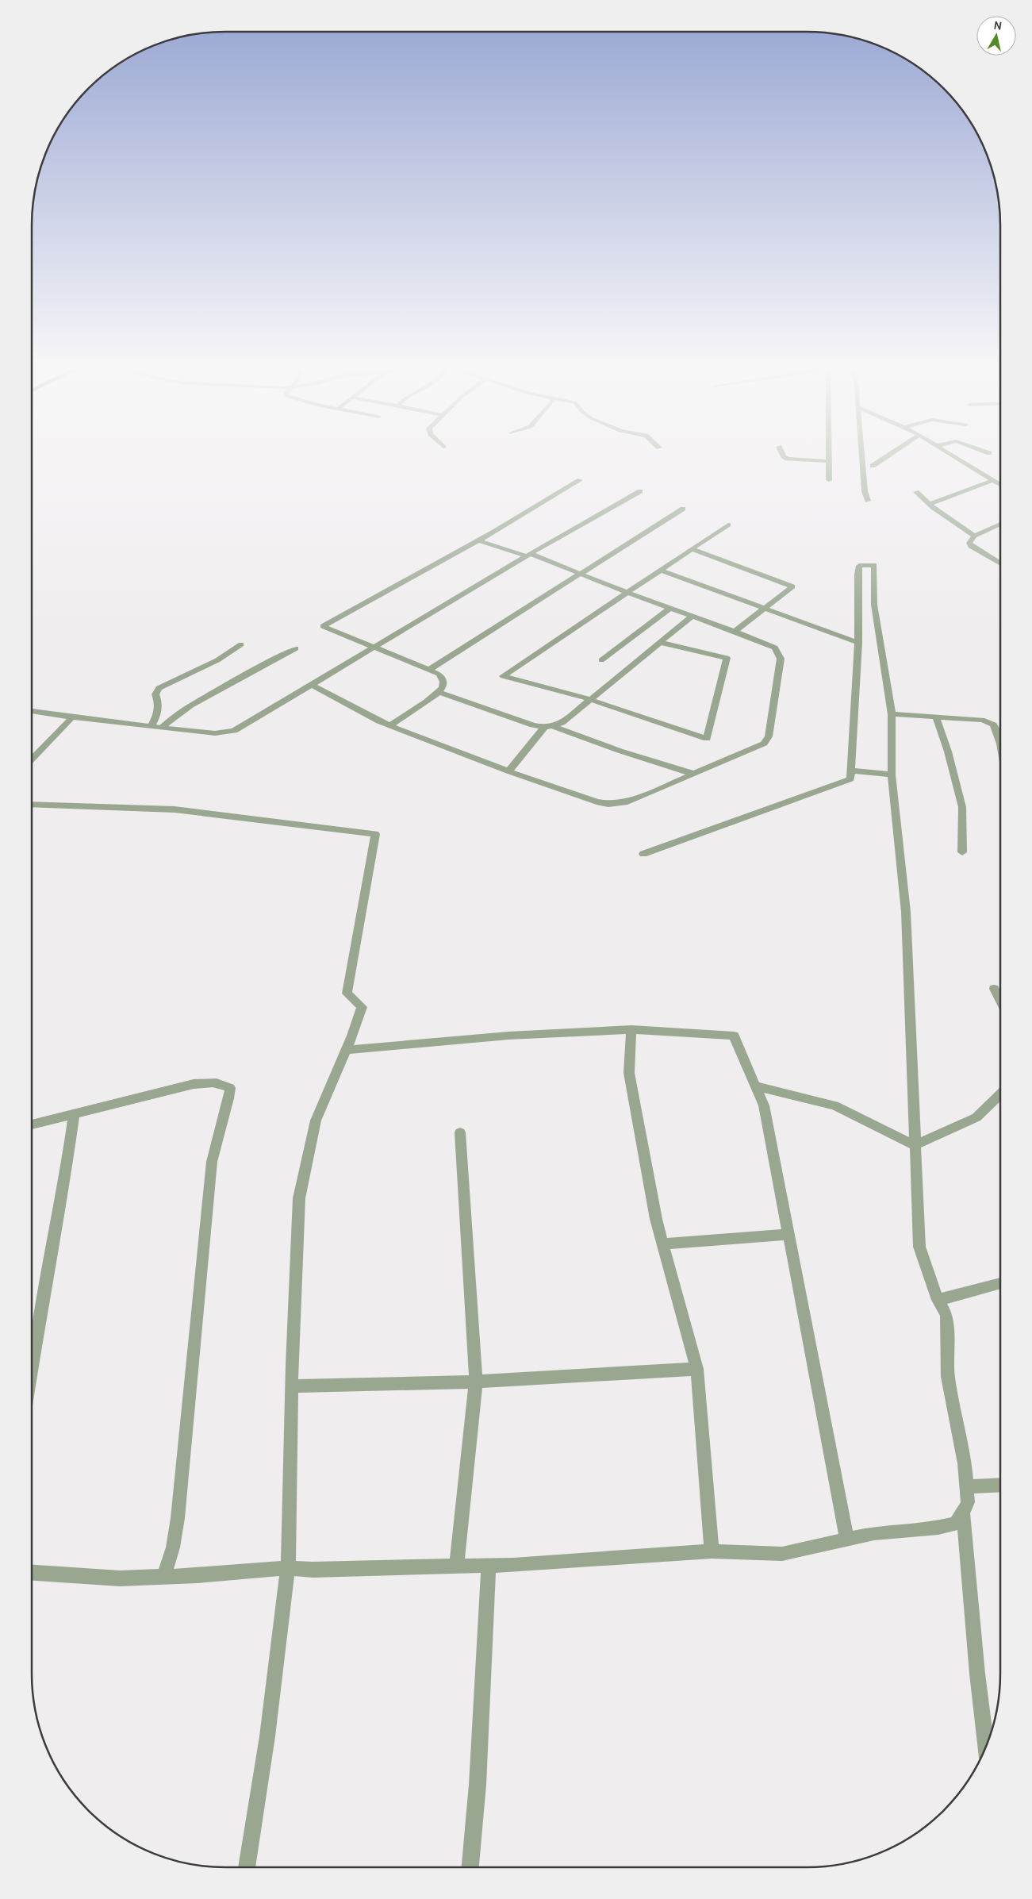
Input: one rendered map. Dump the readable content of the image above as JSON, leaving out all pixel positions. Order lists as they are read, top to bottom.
{
  "north": "top"
}
